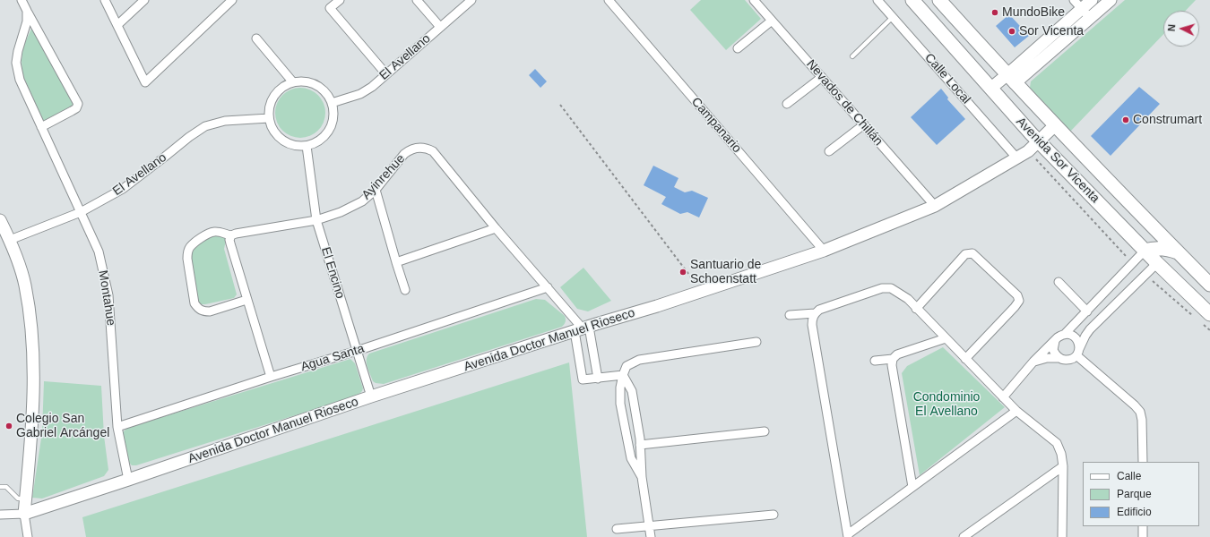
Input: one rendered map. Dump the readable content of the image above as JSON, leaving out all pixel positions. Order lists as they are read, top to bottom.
{
  "streets": {
    "main road": ["Avenida Sor Vicenta"],
    "street": [
      "El Avellano",
      "Calle Local",
      "Nevados de Chillán",
      "Campanario",
      "Ayinrehue",
      "El Encino",
      "Montahue",
      "Avenida Doctor Manuel Rioseco",
      "Agua Santa"
    ]
  },
  "crossings": [
    ["El Avellano", "El Encino"],
    ["El Avellano", "Montahue"],
    ["Calle Local", "Avenida Doctor Manuel Rioseco"],
    ["Nevados de Chillán", "Avenida Doctor Manuel Rioseco"],
    ["Campanario", "Avenida Doctor Manuel Rioseco"],
    ["Avenida Sor Vicenta", "Avenida Doctor Manuel Rioseco"],
    ["Ayinrehue", "El Encino"],
    ["Ayinrehue", "Avenida Doctor Manuel Rioseco"],
    ["Ayinrehue", "Agua Santa"],
    ["El Encino", "Avenida Doctor Manuel Rioseco"],
    ["El Encino", "Agua Santa"],
    ["Montahue", "Avenida Doctor Manuel Rioseco"],
    ["Montahue", "Agua Santa"]
  ],
  "parks": ["Condominio El Avellano"],
  "places": [
    "MundoBike",
    "Sor Vicenta",
    "Construmart",
    "Santuario de Schoenstatt",
    "Colegio San Gabriel Arcángel"
  ],
  "legend": ["Calle", "Parque", "Edificio"],
  "north": "left"
}
